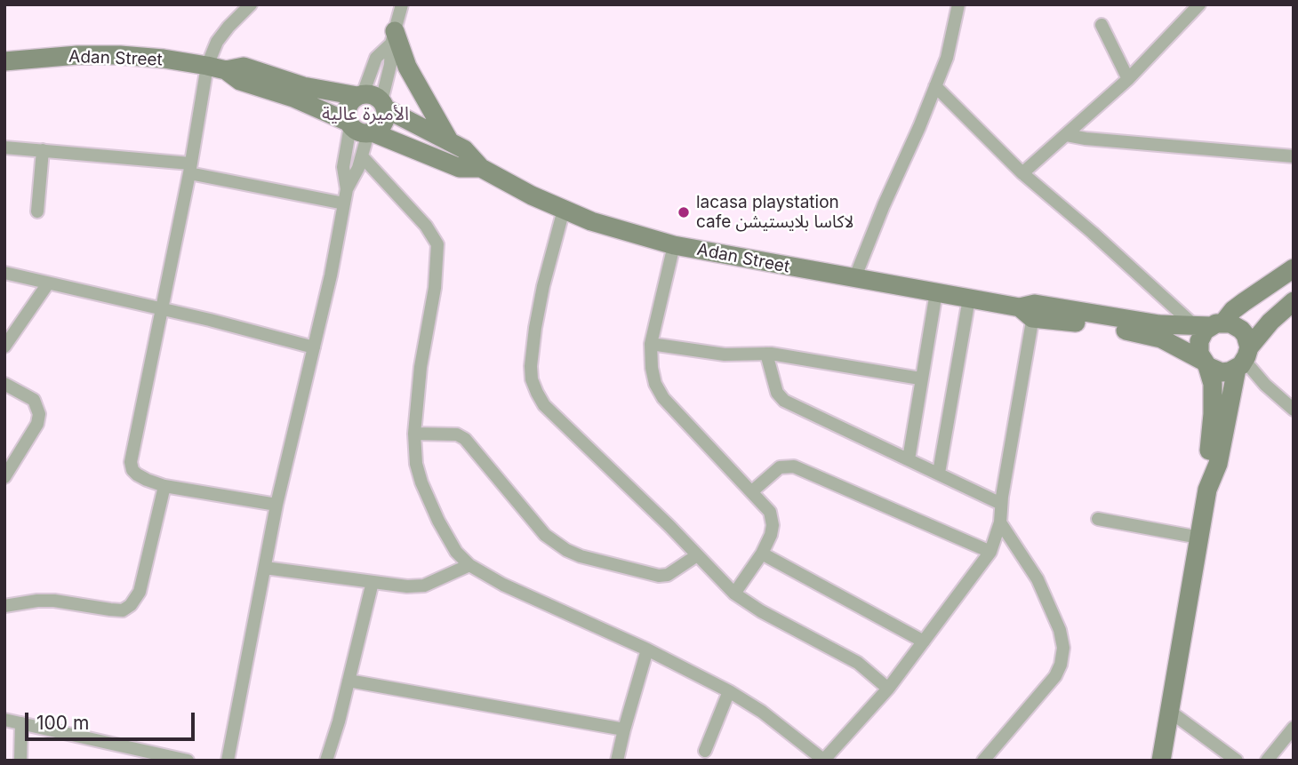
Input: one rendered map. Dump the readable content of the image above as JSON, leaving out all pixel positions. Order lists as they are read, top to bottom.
{
  "streets": {
    "street": ["Adan Street"]
  },
  "districts": ["الأميرة عالية"],
  "places": ["lacasa playstation cafe لاكاسا بلايستيشن"],
  "scale_bar": "100 m"
}
